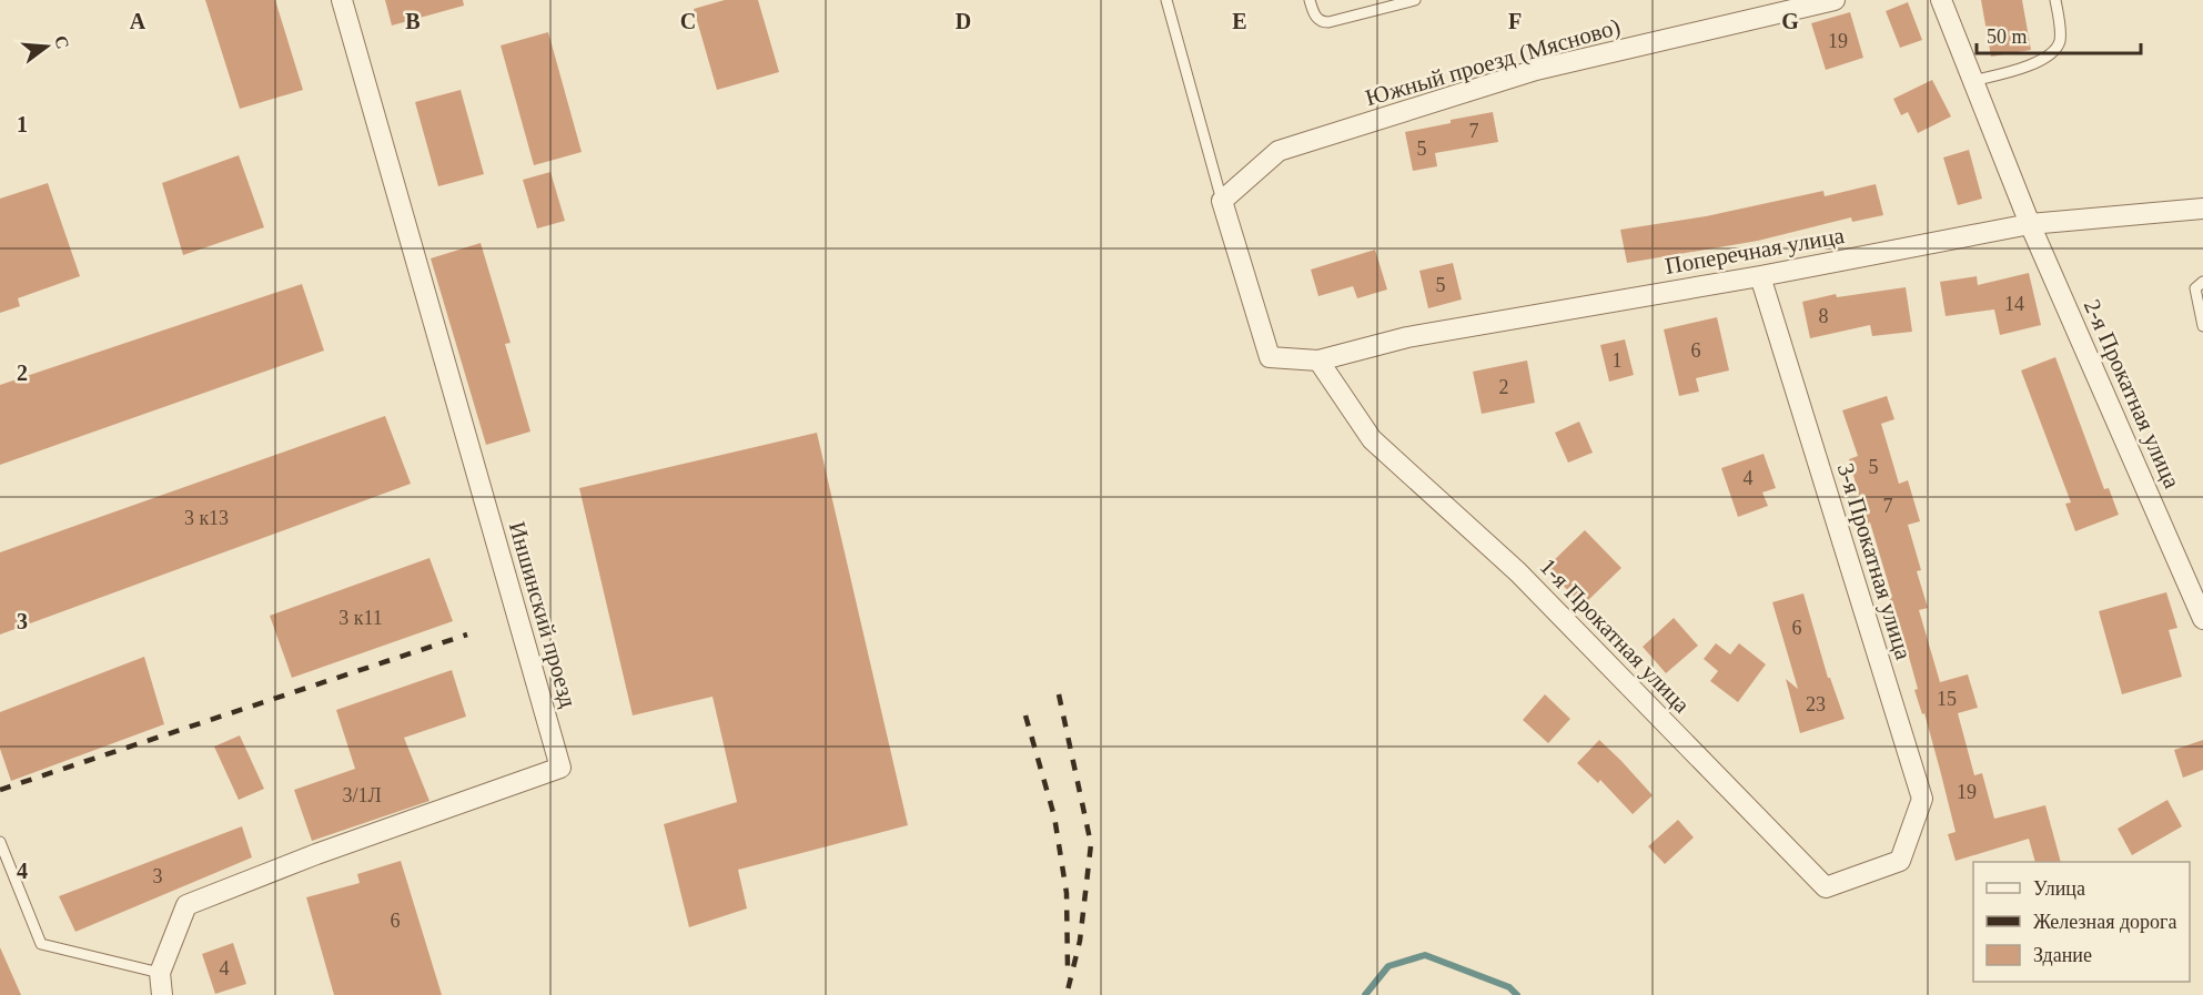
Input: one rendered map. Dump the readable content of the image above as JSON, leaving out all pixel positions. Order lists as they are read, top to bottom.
{
  "streets": {
    "street": [
      "Южный проезд (Мясново)",
      "Поперечная улица",
      "2-я Прокатная улица",
      "3-я Прокатная улица",
      "Иншинский проезд",
      "1-я Прокатная улица"
    ]
  },
  "crossings": [
    ["Южный проезд (Мясново)", "Поперечная улица"],
    ["Поперечная улица", "2-я Прокатная улица"],
    ["Поперечная улица", "3-я Прокатная улица"],
    ["Поперечная улица", "1-я Прокатная улица"],
    ["3-я Прокатная улица", "1-я Прокатная улица"]
  ],
  "house_numbers": [
    "19",
    "7",
    "5",
    "5",
    "14",
    "8",
    "6",
    "1",
    "2",
    "5",
    "4",
    "7",
    "3 к13",
    "3 к11",
    "6",
    "15",
    "23",
    "19",
    "3/1Л",
    "3",
    "6",
    "4"
  ],
  "legend": ["Улица", "Железная дорога", "Здание"],
  "scale_bar": "50 m",
  "north": "right",
  "grid": {
    "columns": [
      "A",
      "B",
      "C",
      "D",
      "E",
      "F",
      "G"
    ],
    "rows": [
      "1",
      "2",
      "3",
      "4"
    ]
  }
}
